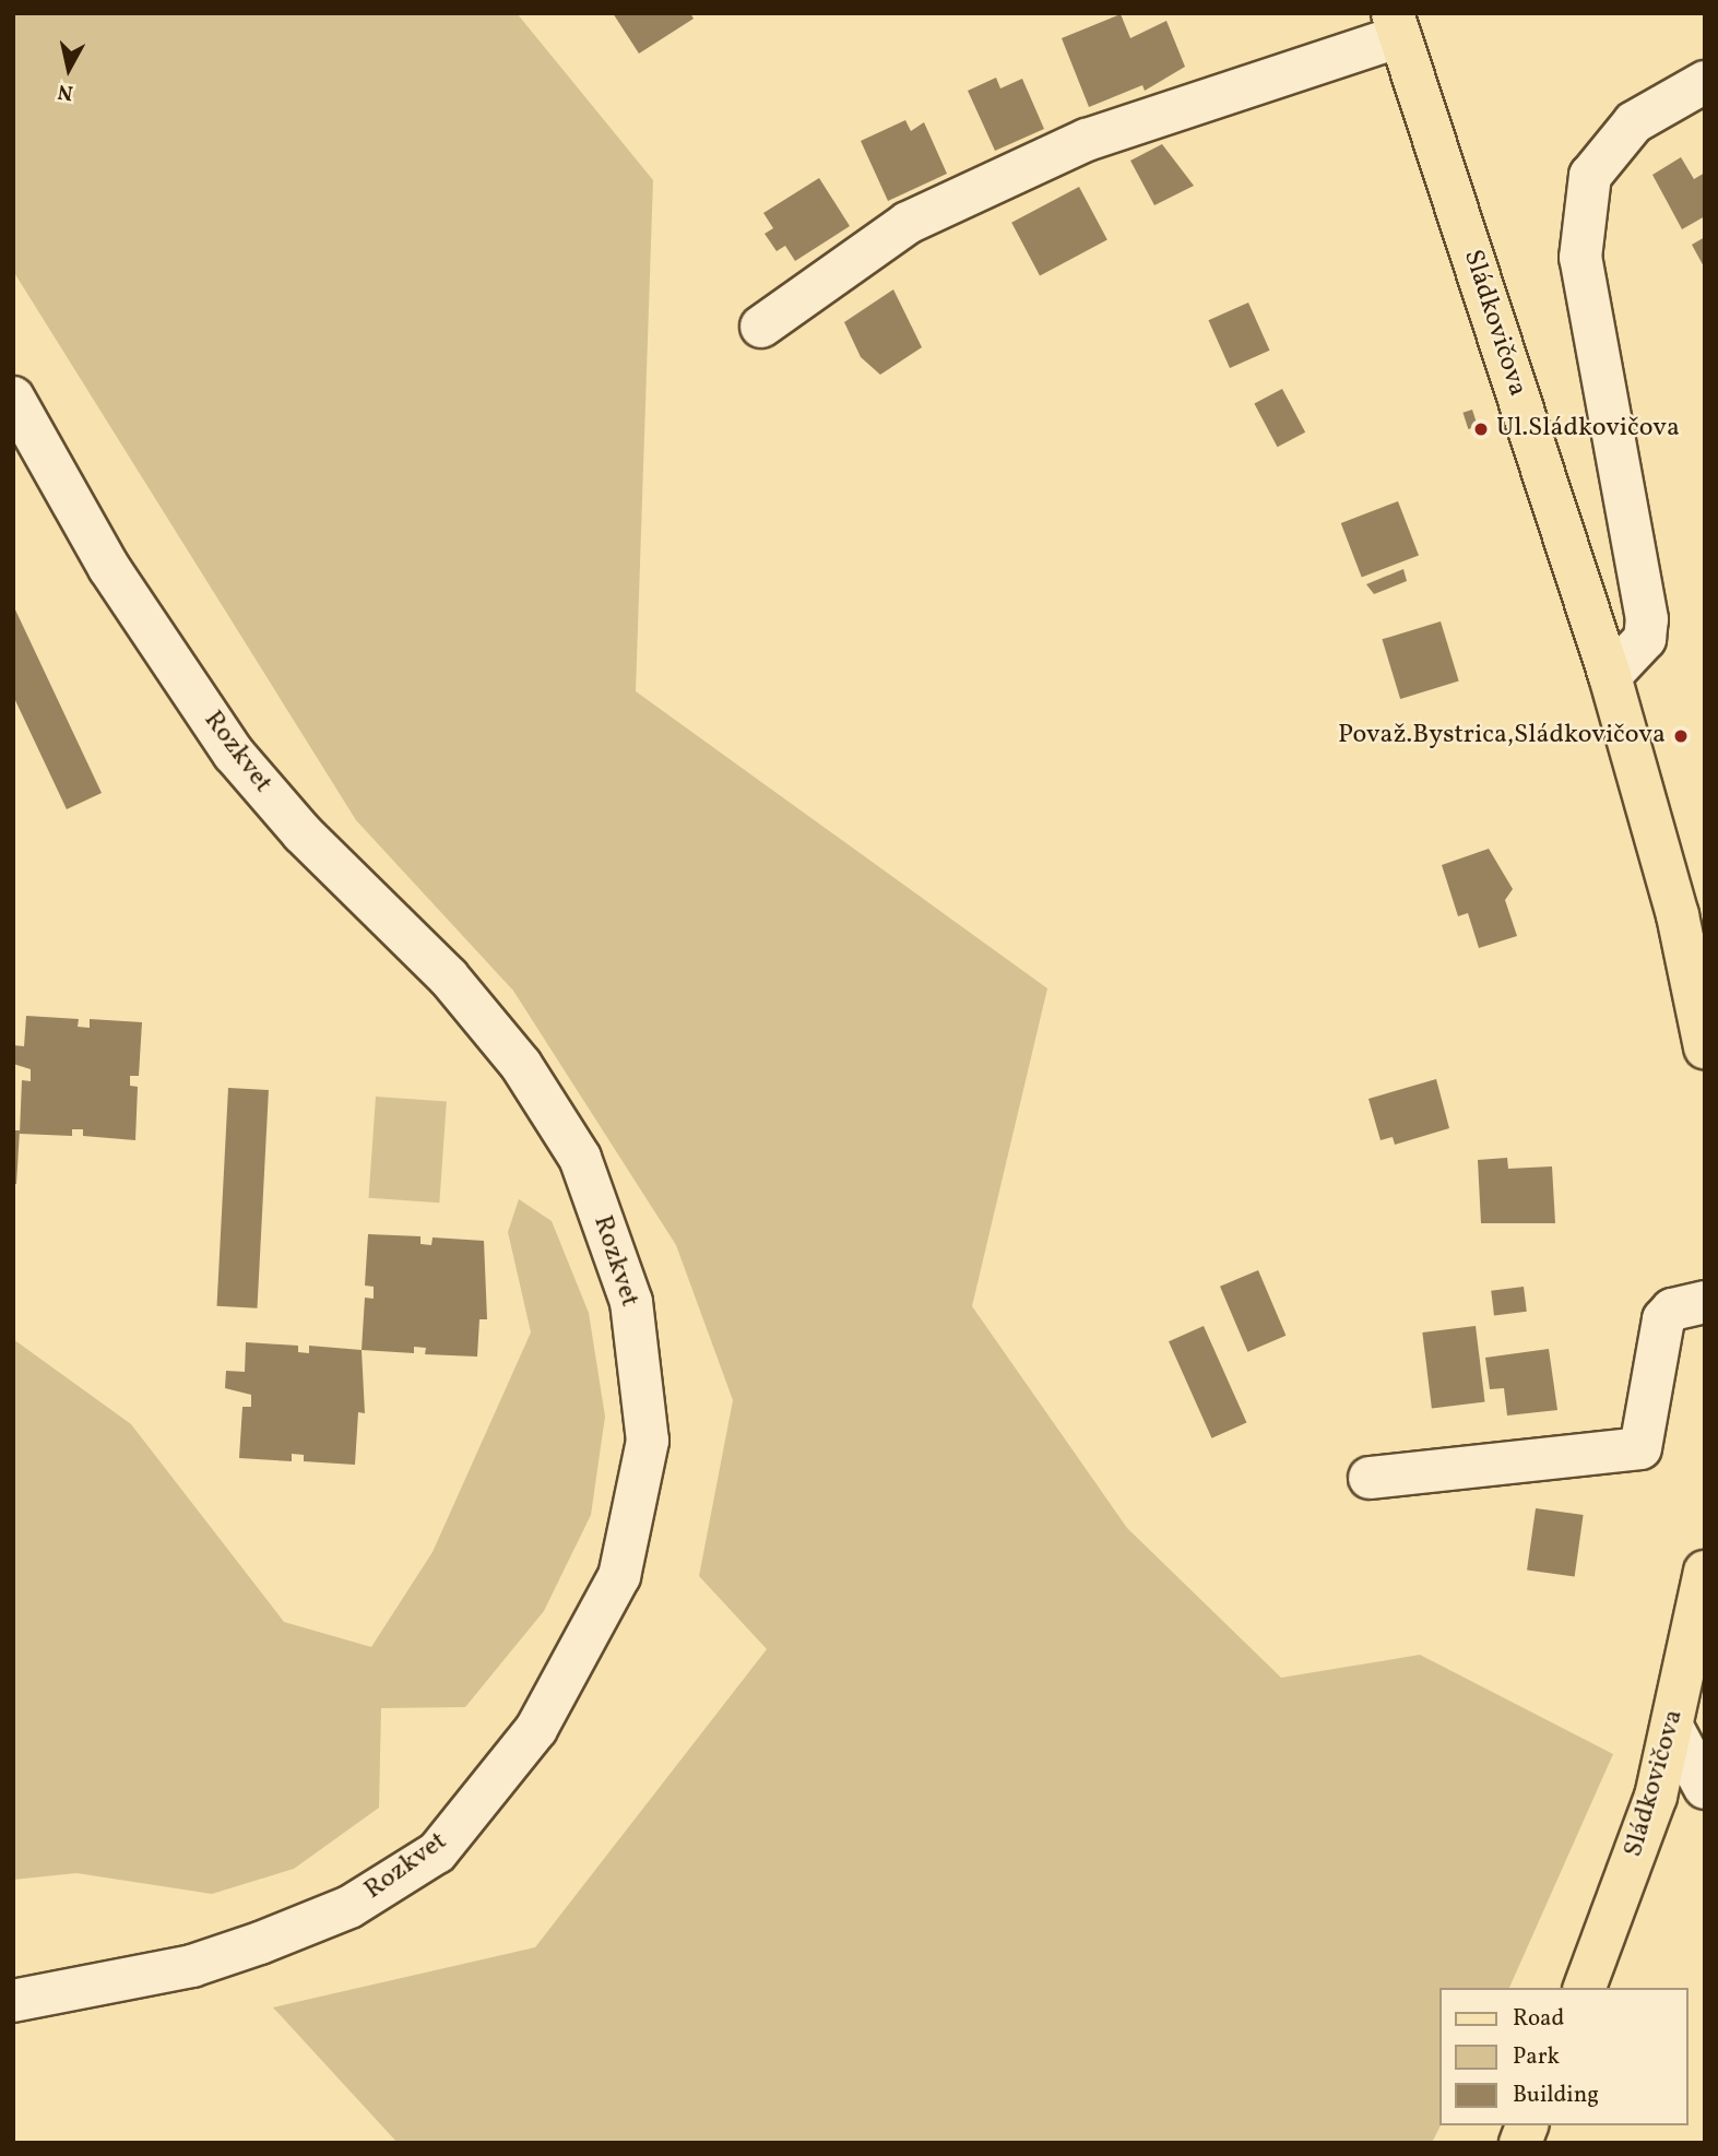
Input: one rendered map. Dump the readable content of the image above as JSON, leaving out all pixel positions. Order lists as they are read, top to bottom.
{
  "streets": {
    "main road": ["Sládkovičova"],
    "street": ["Rozkvet"]
  },
  "places": ["Ul.Sládkovičova", "Považ.Bystrica,Sládkovičova"],
  "legend": ["Road", "Park", "Building"],
  "north": "bottom"
}
